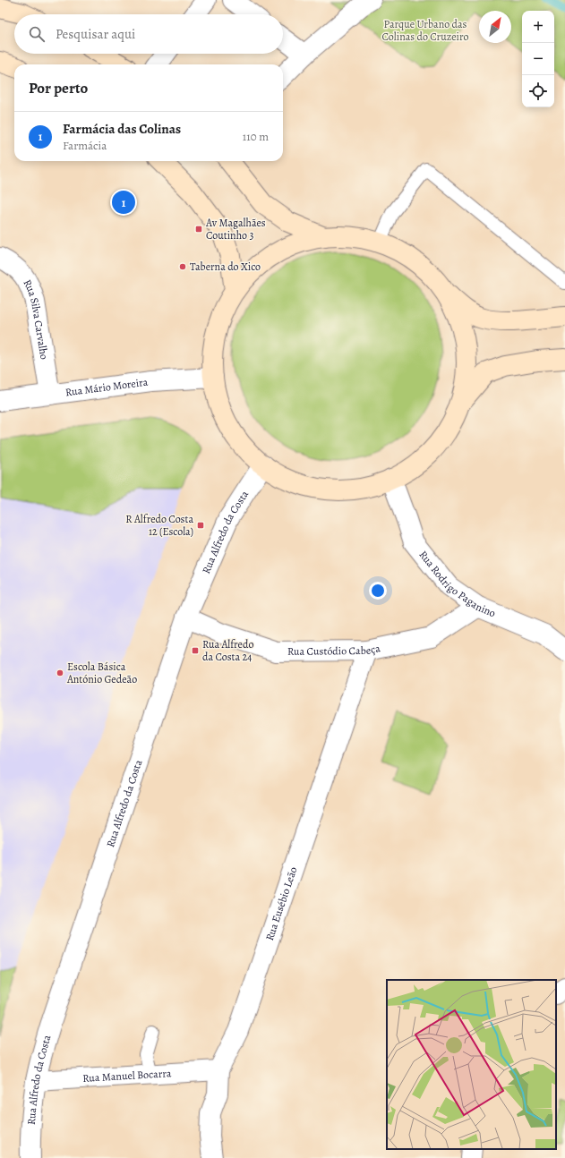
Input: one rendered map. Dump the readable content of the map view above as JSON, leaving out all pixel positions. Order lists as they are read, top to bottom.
{
  "streets": {
    "street": [
      "Rua Silva Carvalho",
      "Rua Mário Moreira",
      "Rua Alfredo da Costa",
      "Rua Rodrigo Paganino",
      "Rua Custódio Cabeça",
      "Rua Eusébio Leão",
      "Rua Manuel Bocarra"
    ]
  },
  "crossings": [
    ["Rua Silva Carvalho", "Rua Mário Moreira"],
    ["Rua Alfredo da Costa", "Rua Custódio Cabeça"],
    ["Rua Alfredo da Costa", "Rua Manuel Bocarra"],
    ["Rua Rodrigo Paganino", "Rua Custódio Cabeça"],
    ["Rua Custódio Cabeça", "Rua Eusébio Leão"],
    ["Rua Eusébio Leão", "Rua Manuel Bocarra"]
  ],
  "parks": ["Parque Urbano das Colinas do Cruzeiro"],
  "places": {
    "transit": ["Av Magalhães Coutinho 3", "R Alfredo Costa 12 (Escola)", "Rua Alfredo da Costa 24"],
    "other": ["Taberna do Xico", "Escola Básica António Gedeão"]
  },
  "north": "top right",
  "page": {
    "map_buttons": ["+", "−"],
    "search": "Pesquisar aqui",
    "heading": "Por perto",
    "list": [
      {
        "mark": "1",
        "name": "Farmácia das Colinas",
        "note": "Farmácia",
        "value": "110 m"
      }
    ],
    "pins": "1"
  }
}
